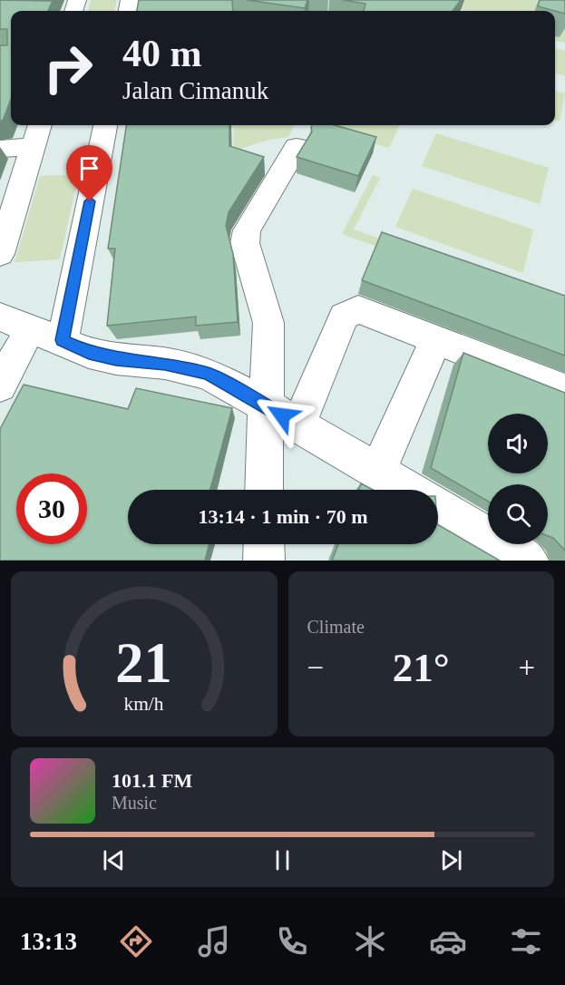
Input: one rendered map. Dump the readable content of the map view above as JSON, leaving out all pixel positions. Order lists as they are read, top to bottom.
{
  "page": {
    "turn": ["40 m", "Jalan Cimanuk"],
    "limit": "30",
    "trip": "13:14 · 1 min · 70 m",
    "tile": "Climate",
    "heat": ["−", "21°", "+"],
    "song": ["101.1 FM", "Music"],
    "tabs": "13:13",
    "gauge": ["21", "km/h"]
  }
}
